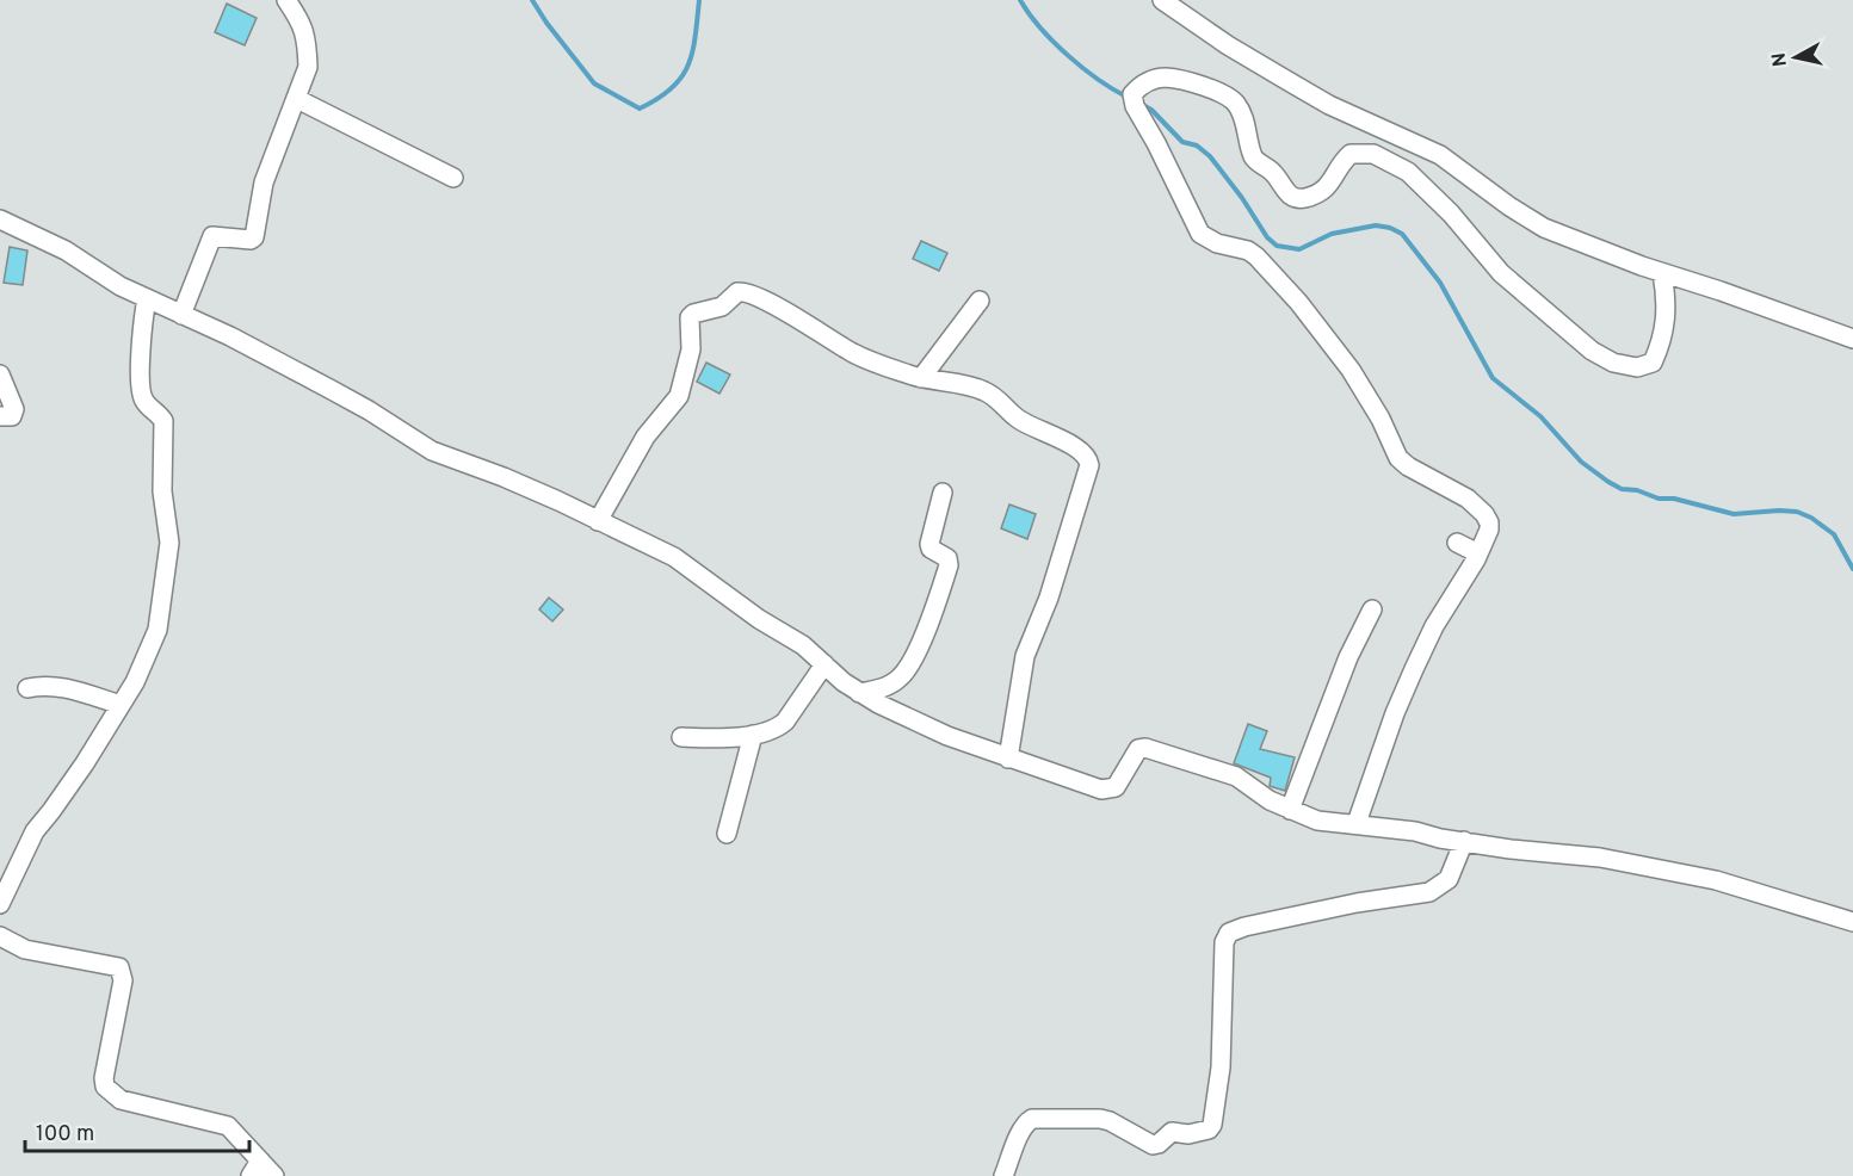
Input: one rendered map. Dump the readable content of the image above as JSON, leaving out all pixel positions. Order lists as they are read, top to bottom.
{
  "scale_bar": "100 m",
  "north": "left"
}
